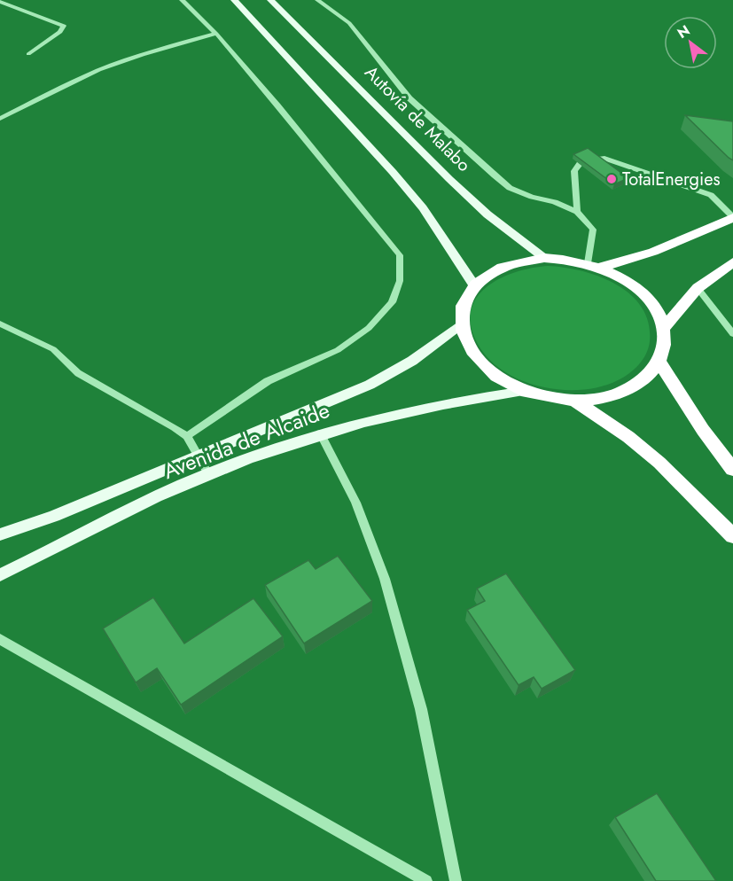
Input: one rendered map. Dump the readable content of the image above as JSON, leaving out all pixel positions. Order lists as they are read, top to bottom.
{
  "streets": {
    "main road": ["Autovía de Malabo", "Avenida de Alcaide"]
  },
  "crossings": [
    ["Autovía de Malabo", "Avenida de Alcaide"]
  ],
  "places": ["TotalEnergies"],
  "north": "top left"
}
